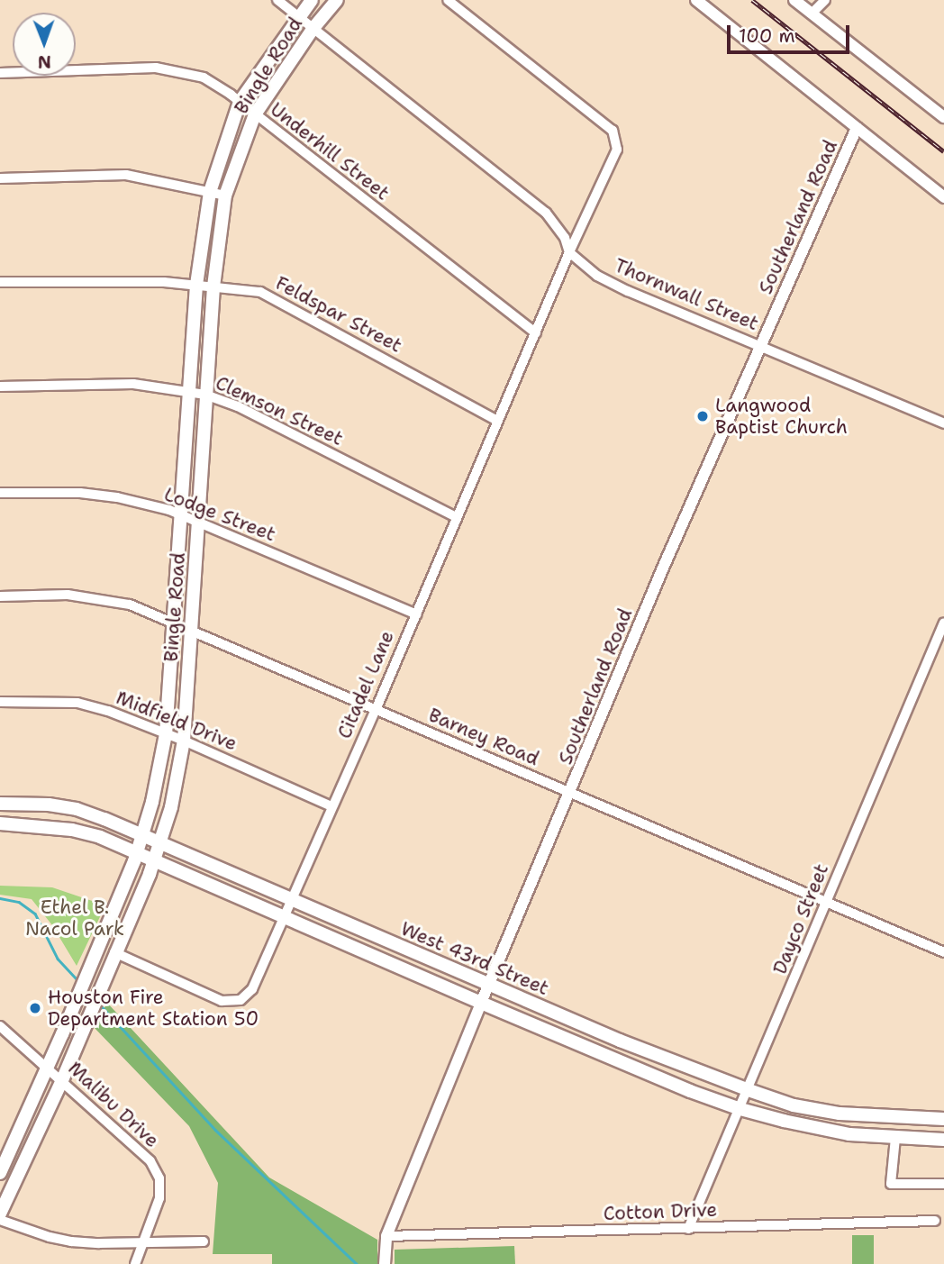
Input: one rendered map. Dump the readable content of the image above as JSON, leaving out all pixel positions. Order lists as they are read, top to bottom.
{
  "streets": {
    "main road": ["Bingle Road", "West 43rd Street"],
    "street": [
      "Underhill Street",
      "Southerland Road",
      "Thornwall Street",
      "Feldspar Street",
      "Clemson Street",
      "Lodge Street",
      "Citadel Lane",
      "Midfield Drive",
      "Barney Road",
      "Dayco Street",
      "Malibu Drive",
      "Cotton Drive"
    ]
  },
  "crossings": [
    ["Bingle Road", "Underhill Street"],
    ["Bingle Road", "Thornwall Street"],
    ["Bingle Road", "Feldspar Street"],
    ["Bingle Road", "Clemson Street"],
    ["Bingle Road", "Lodge Street"],
    ["Bingle Road", "Citadel Lane"],
    ["Bingle Road", "Midfield Drive"],
    ["Bingle Road", "Barney Road"],
    ["Bingle Road", "West 43rd Street"],
    ["Bingle Road", "Malibu Drive"],
    ["Underhill Street", "Citadel Lane"],
    ["Southerland Road", "Thornwall Street"],
    ["Southerland Road", "Barney Road"],
    ["Southerland Road", "West 43rd Street"],
    ["Southerland Road", "Cotton Drive"],
    ["Thornwall Street", "Citadel Lane"],
    ["Feldspar Street", "Citadel Lane"],
    ["Clemson Street", "Citadel Lane"],
    ["Lodge Street", "Citadel Lane"],
    ["Citadel Lane", "Midfield Drive"],
    ["Citadel Lane", "Barney Road"],
    ["Citadel Lane", "West 43rd Street"],
    ["Barney Road", "Dayco Street"],
    ["Dayco Street", "West 43rd Street"],
    ["Dayco Street", "Cotton Drive"]
  ],
  "parks": ["Ethel B. Nacol Park"],
  "places": ["Langwood Baptist Church", "Houston Fire Department Station 50"],
  "scale_bar": "100 m",
  "north": "bottom"
}
